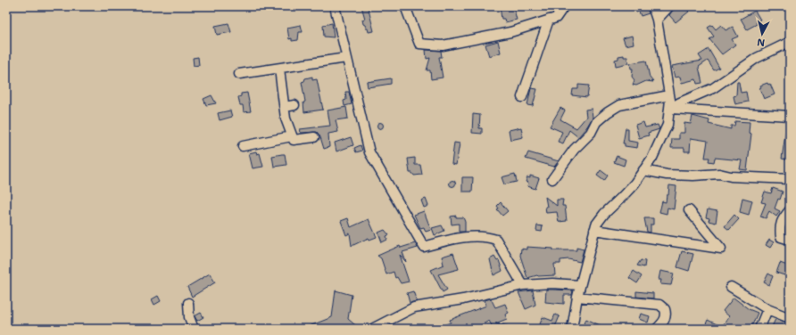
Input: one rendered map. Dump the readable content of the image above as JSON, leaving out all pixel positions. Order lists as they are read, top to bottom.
{
  "north": "bottom"
}
